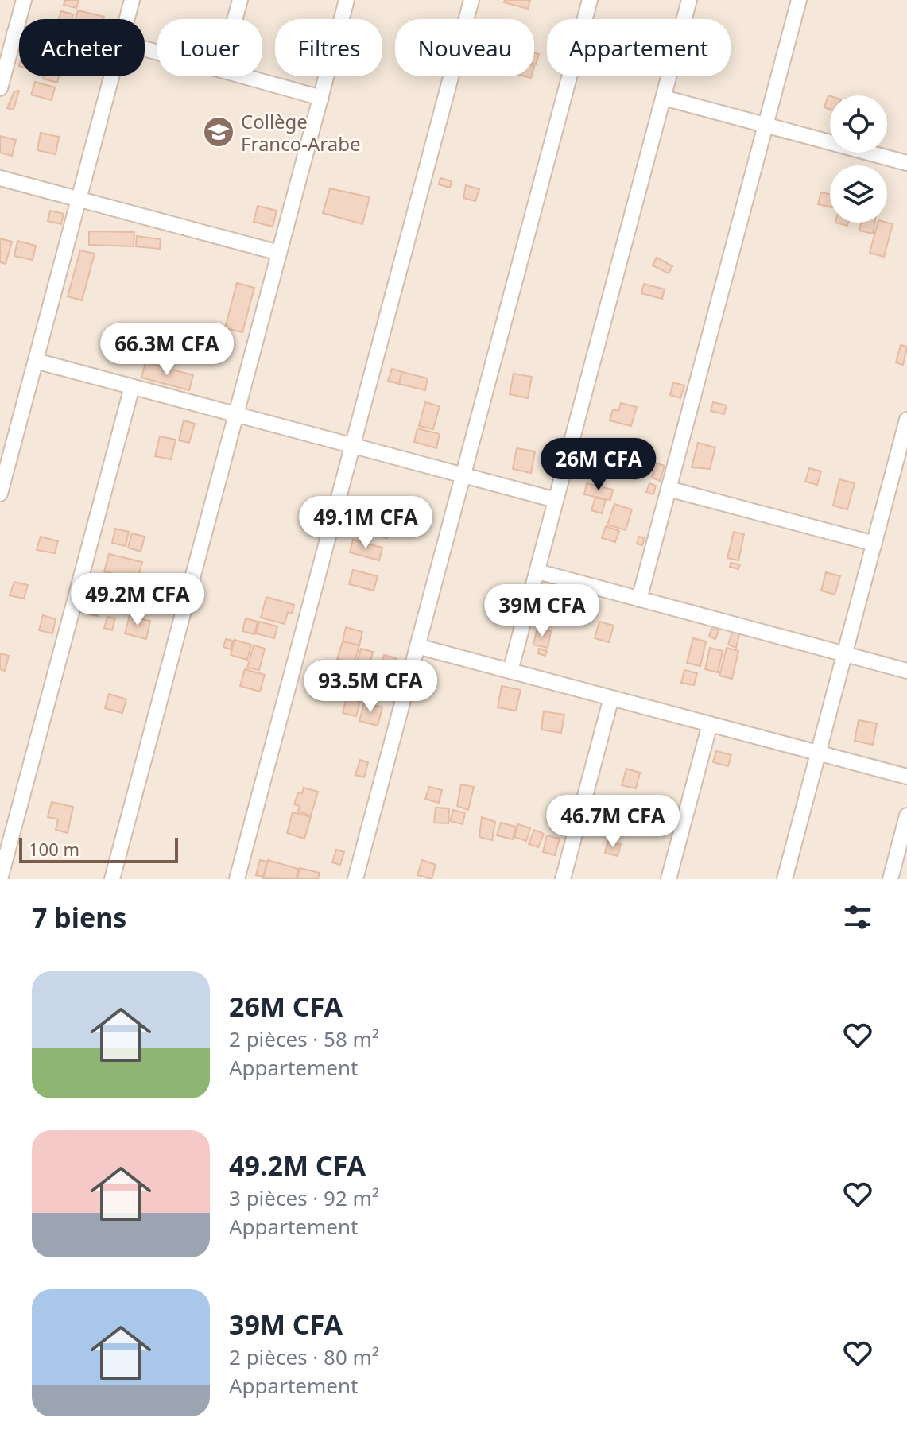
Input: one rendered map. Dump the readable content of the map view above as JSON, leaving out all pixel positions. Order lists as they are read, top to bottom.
{
  "places": {
    "school or university": ["Collège Franco-Arabe"]
  },
  "scale_bar": "100 m",
  "page": {
    "chip": [
      "Acheter",
      "Louer",
      "Filtres",
      "Nouveau",
      "Appartement"
    ],
    "price": [
      "66.3M CFA",
      "26M CFA",
      "49.1M CFA",
      "49.2M CFA",
      "39M CFA",
      "93.5M CFA",
      "46.7M CFA"
    ],
    "scale": "100 m",
    "heading": "7 biens",
    "list": [
      {
        "name": "26M CFA",
        "note": "2 pièces · 58 m² · Appartement"
      },
      {
        "name": "49.2M CFA",
        "note": "3 pièces · 92 m² · Appartement"
      },
      {
        "name": "39M CFA",
        "note": "2 pièces · 80 m² · Appartement"
      }
    ]
  }
}
